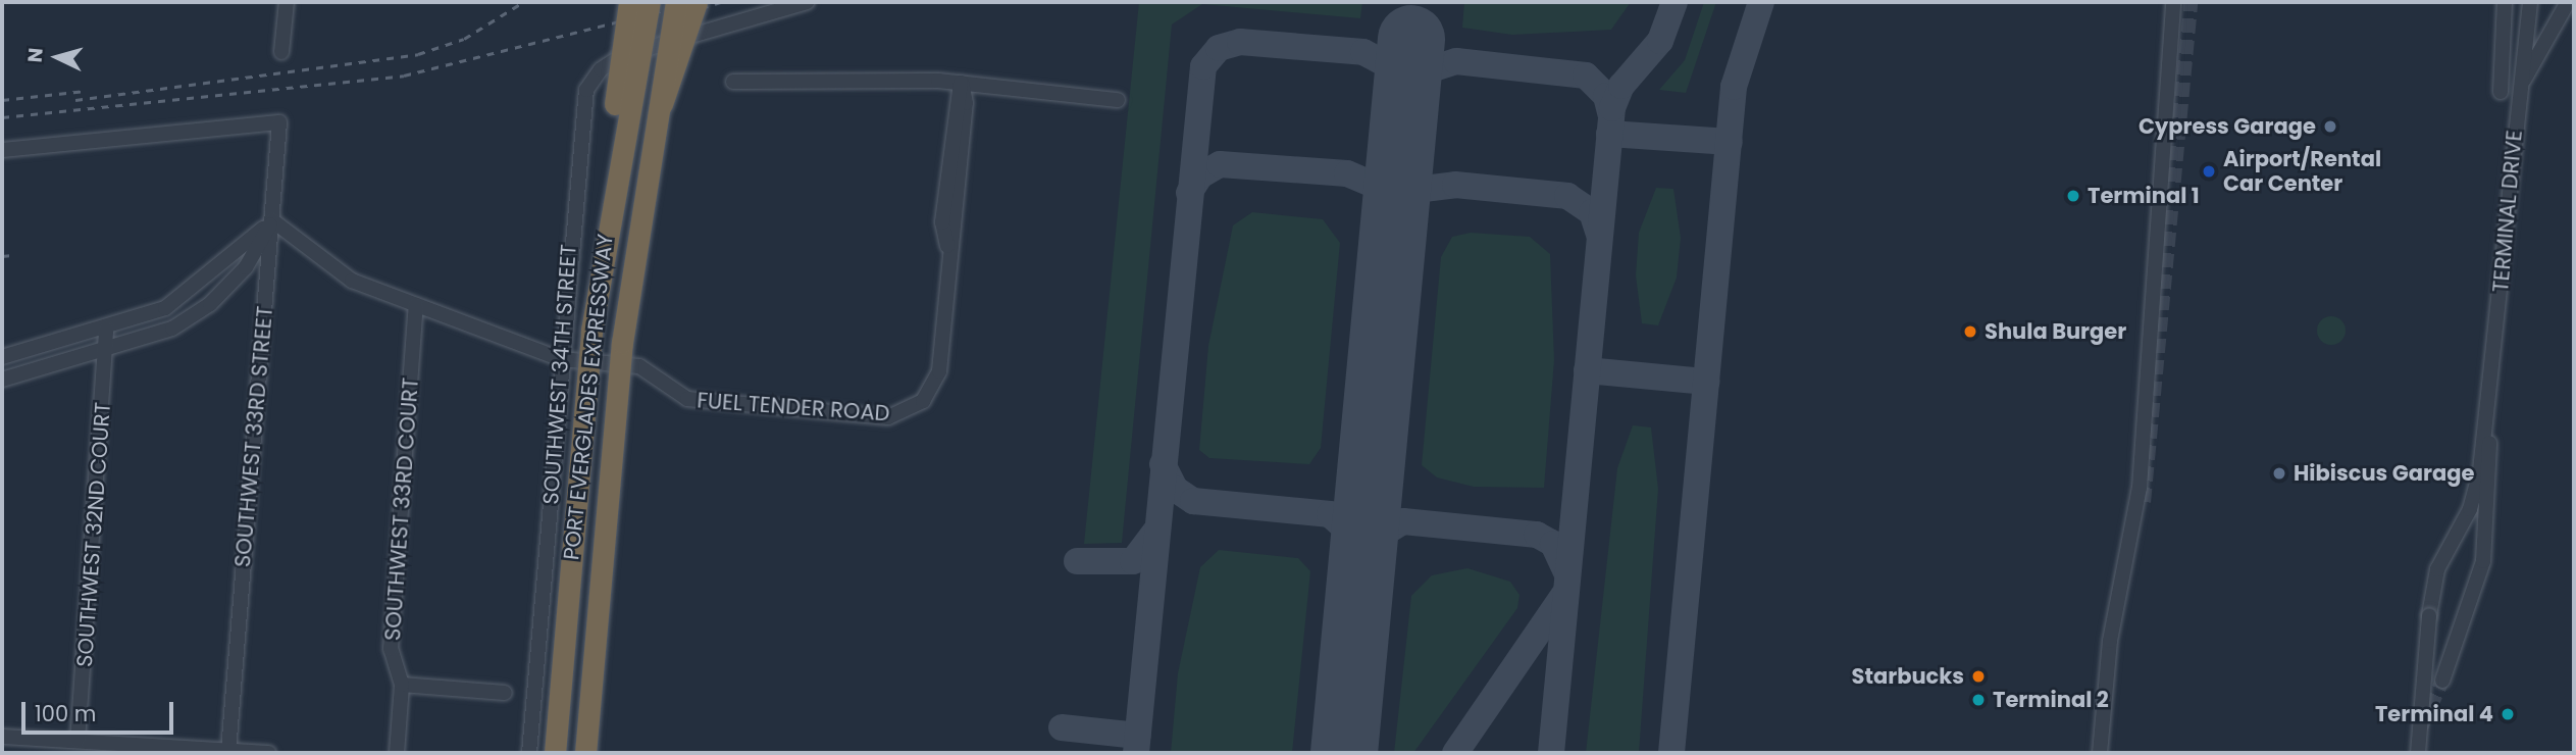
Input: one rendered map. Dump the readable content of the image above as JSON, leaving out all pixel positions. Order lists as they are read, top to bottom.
{
  "streets": {
    "highway": ["PORT EVERGLADES EXPRESSWAY"],
    "street": [
      "TERMINAL DRIVE",
      "SOUTHWEST 34TH STREET",
      "FUEL TENDER ROAD",
      "SOUTHWEST 33RD STREET",
      "SOUTHWEST 33RD COURT",
      "SOUTHWEST 32ND COURT"
    ]
  },
  "crossings": [
    ["SOUTHWEST 34TH STREET", "FUEL TENDER ROAD"],
    ["FUEL TENDER ROAD", "SOUTHWEST 33RD STREET"],
    ["FUEL TENDER ROAD", "SOUTHWEST 33RD COURT"]
  ],
  "places": [
    "Cypress Garage",
    "Airport/Rental Car Center",
    "Terminal 1",
    "Shula Burger",
    "Hibiscus Garage",
    "Starbucks",
    "Terminal 2",
    "Terminal 4"
  ],
  "scale_bar": "100 m",
  "north": "left"
}
